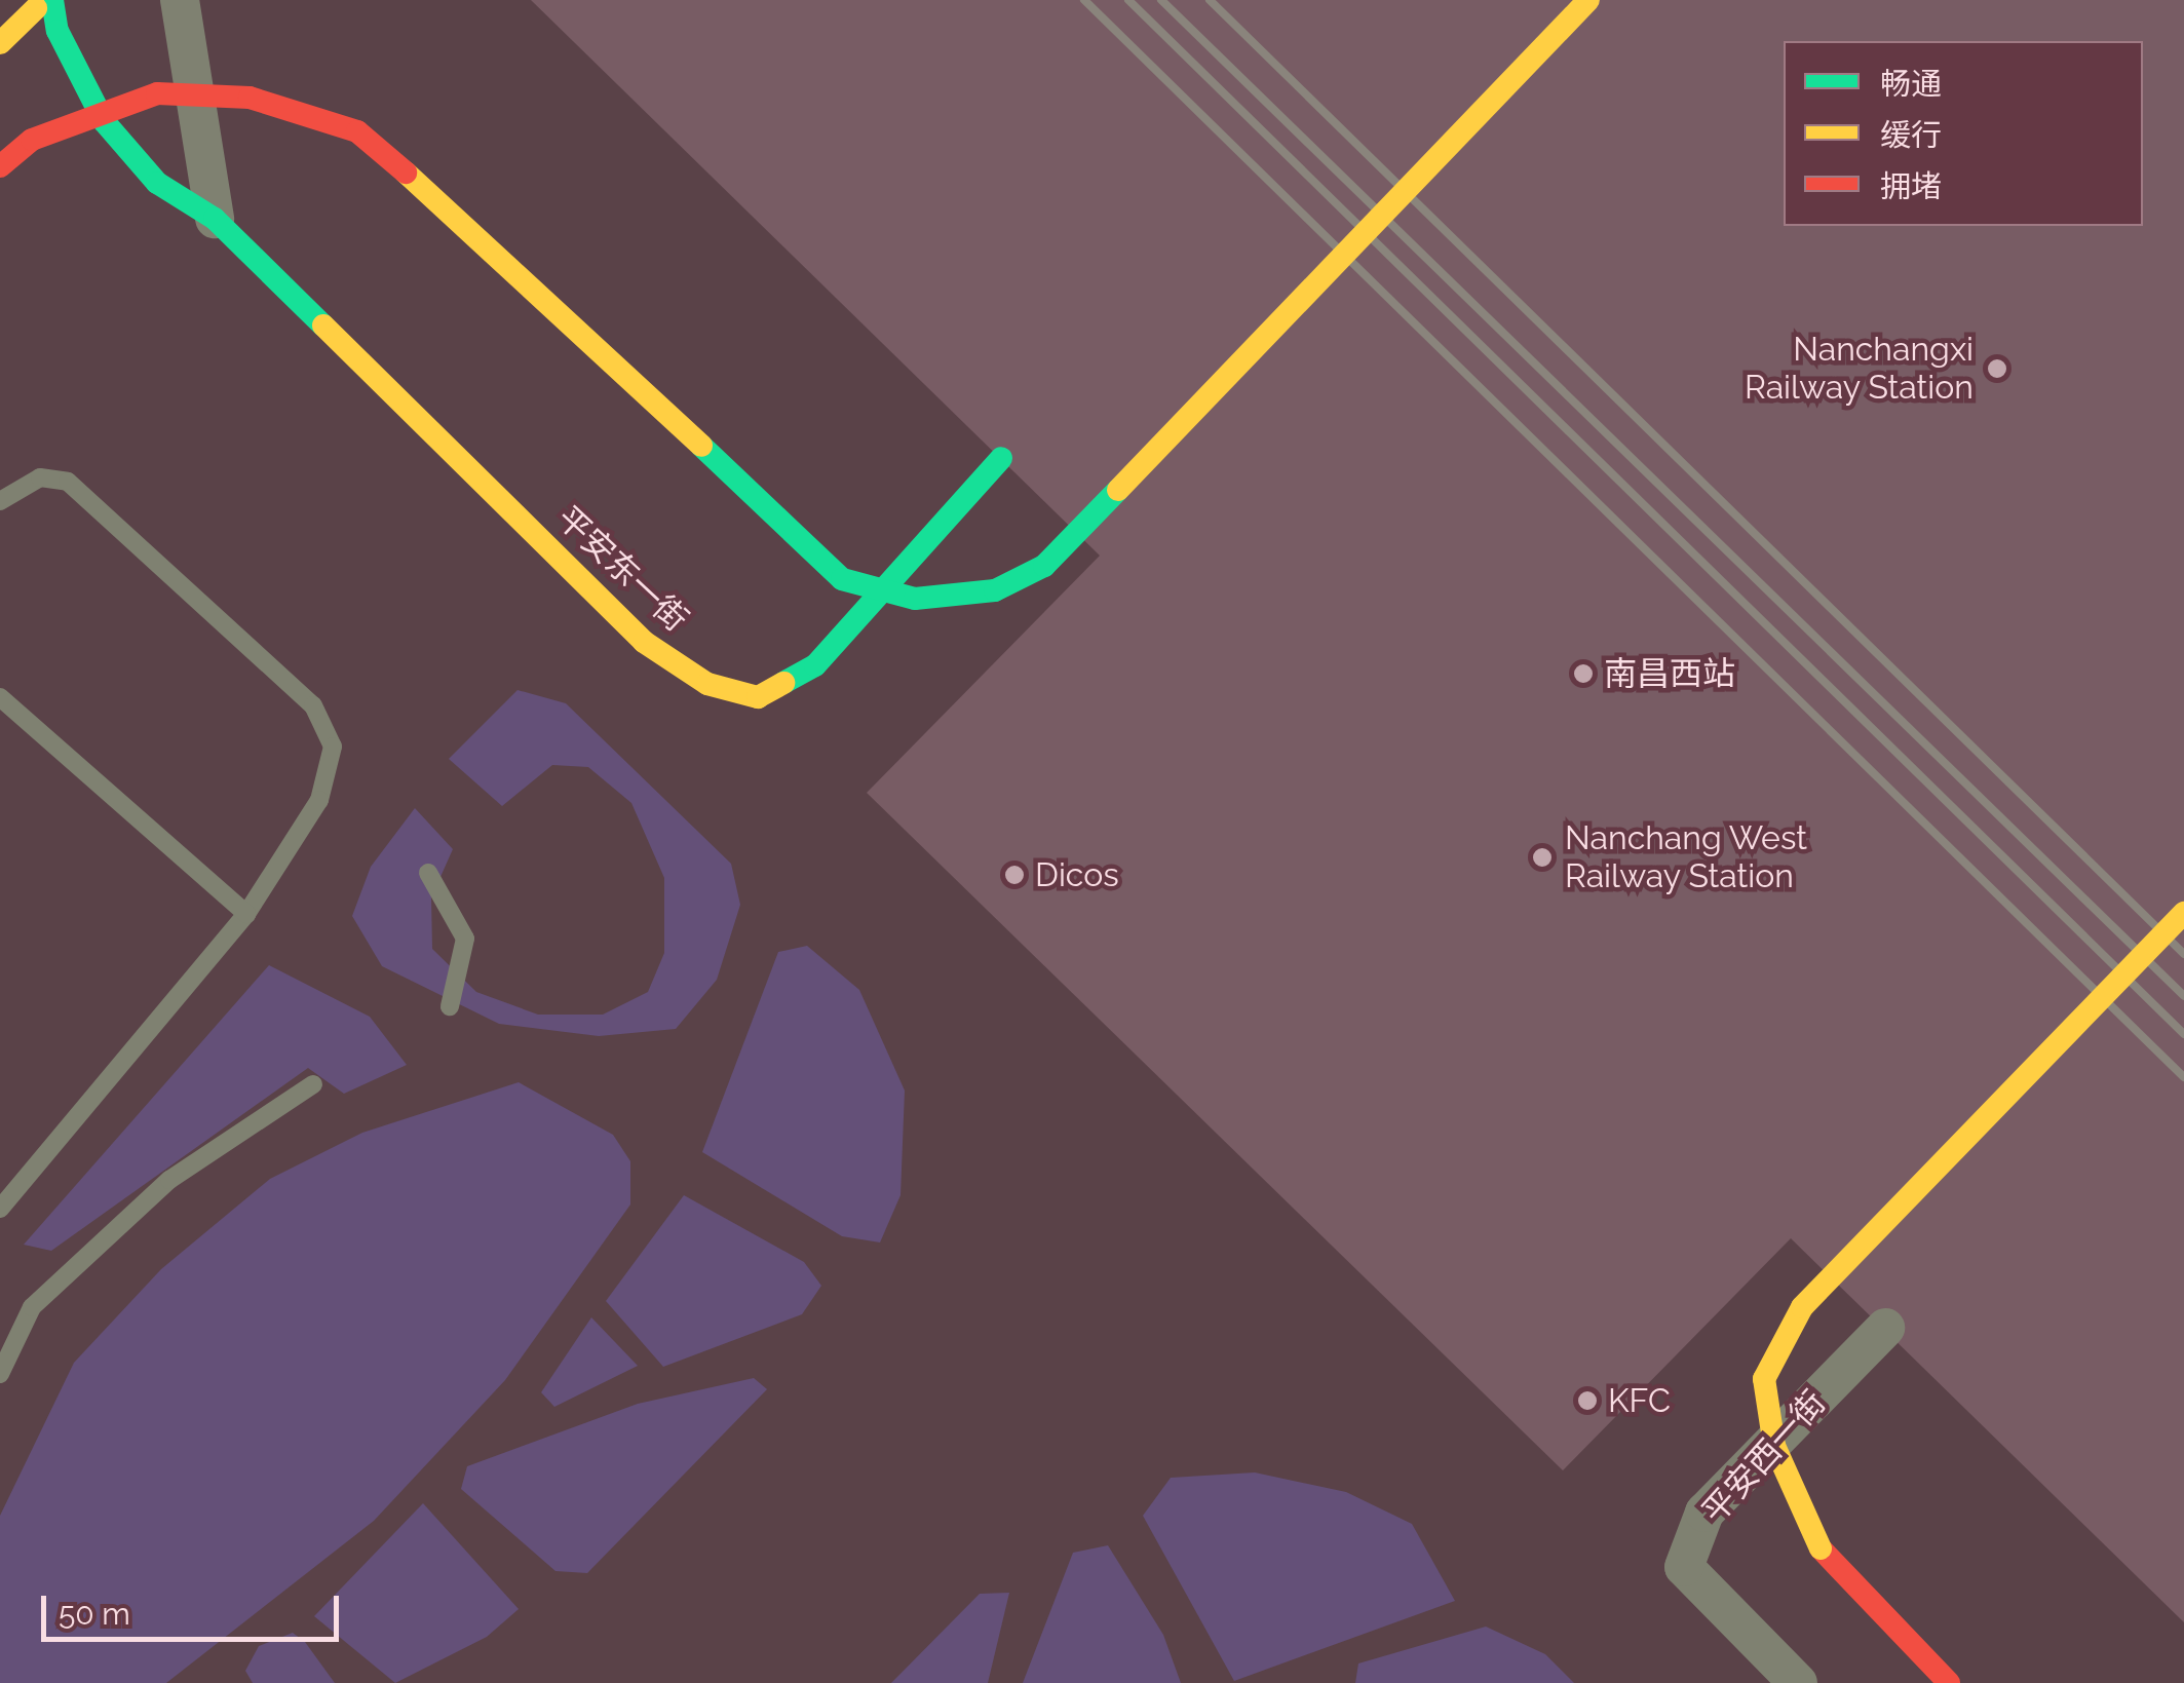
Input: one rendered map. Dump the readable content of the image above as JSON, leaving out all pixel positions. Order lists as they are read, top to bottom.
{
  "streets": {
    "street": ["平安东一街", "平安西一街"]
  },
  "places": [
    "Nanchangxi Railway Station",
    "南昌西站",
    "Nanchang West Railway Station",
    "Dicos",
    "KFC"
  ],
  "legend": ["畅通", "缓行", "拥堵"],
  "scale_bar": "50 m"
}
